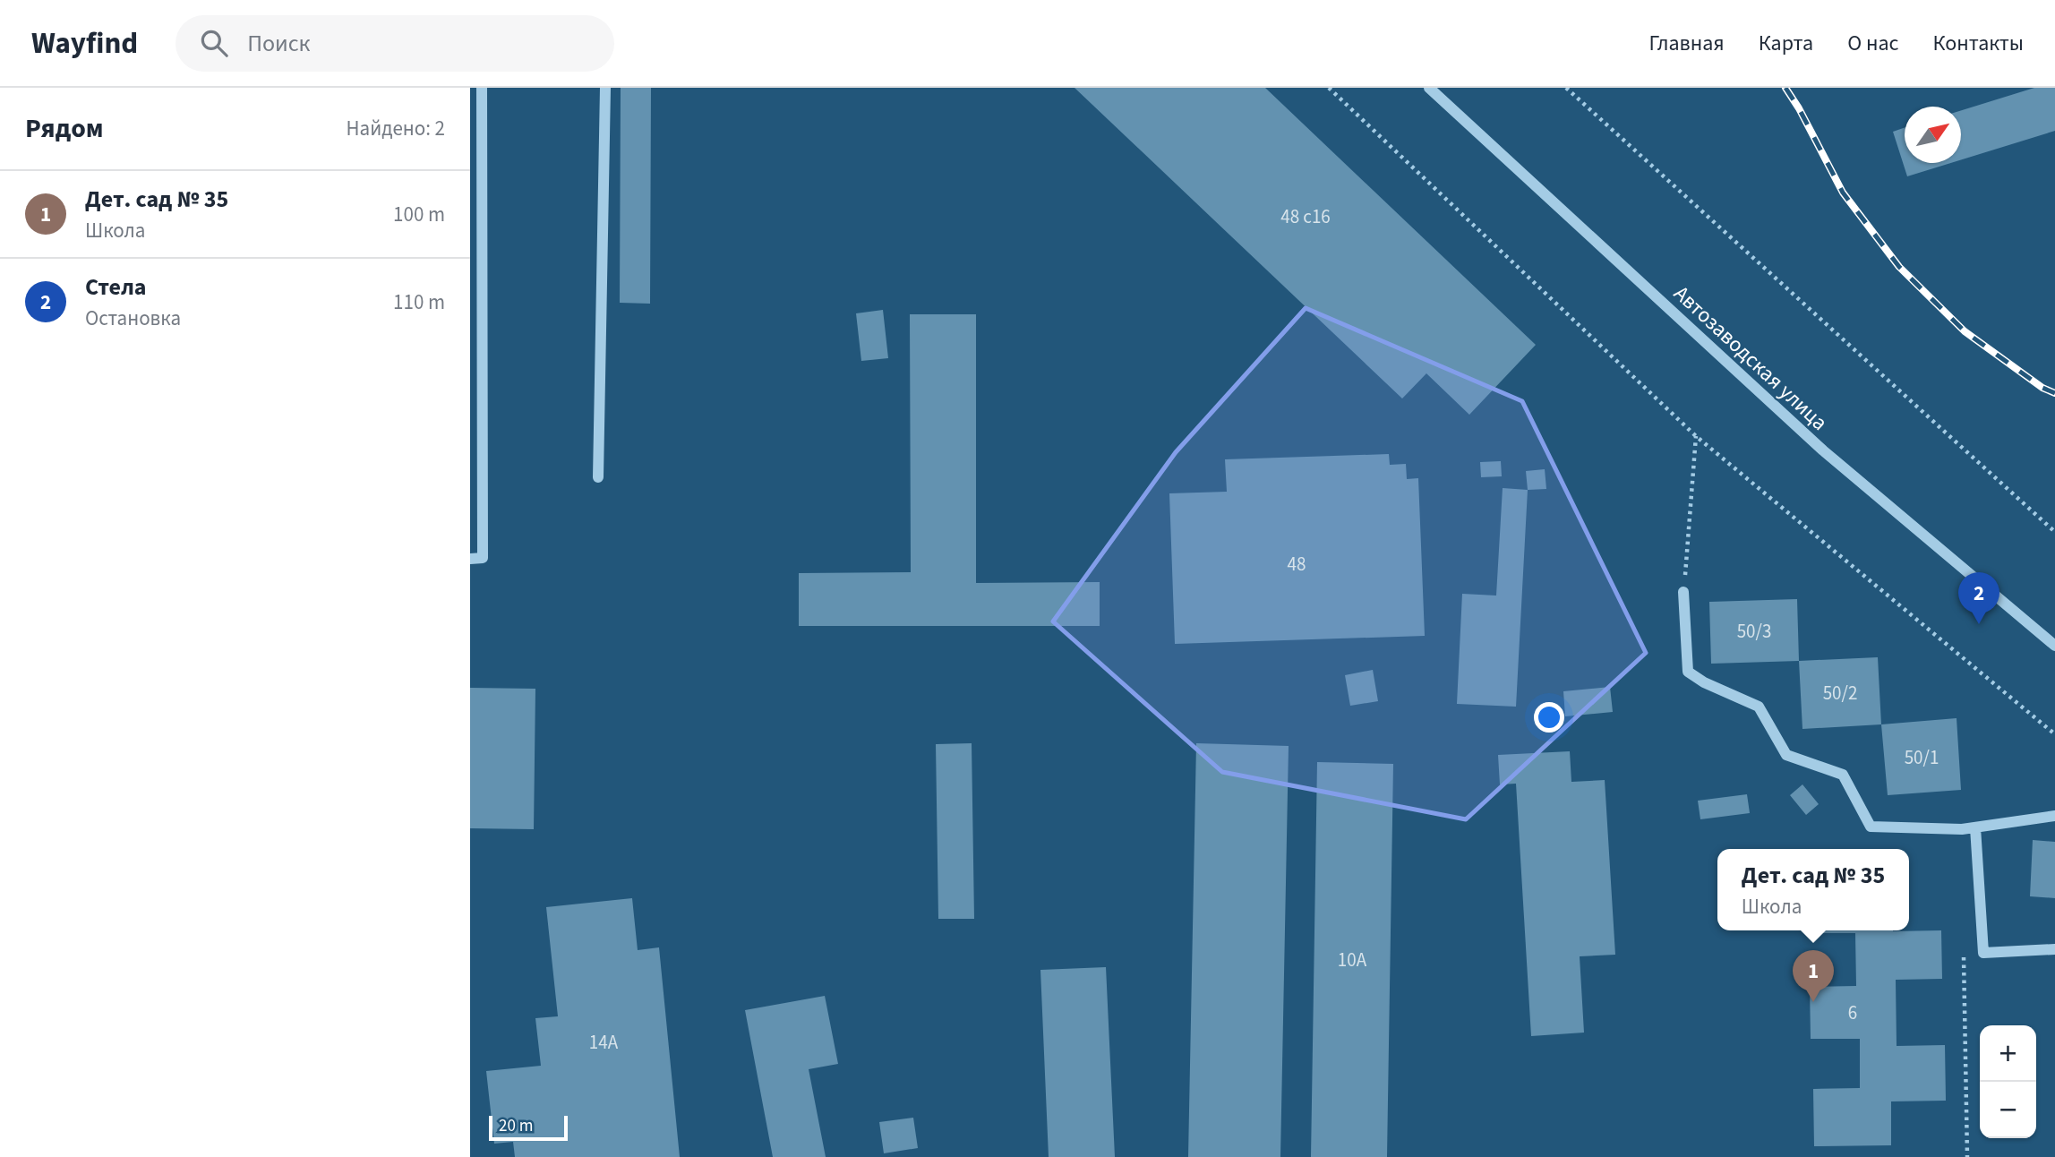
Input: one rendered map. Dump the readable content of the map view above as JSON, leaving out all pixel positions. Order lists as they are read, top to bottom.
{
  "streets": {
    "street": ["Автозаводская улица"]
  },
  "house_numbers": [
    "48 с16",
    "48",
    "50/3",
    "50/2",
    "50/1",
    "10А",
    "6",
    "14А"
  ],
  "scale_bar": "20 m",
  "north": "top right",
  "page": {
    "header": "Wayfind",
    "search": "Поиск",
    "nav": [
      "Главная",
      "Карта",
      "О нас",
      "Контакты"
    ],
    "heading": ["Рядом", "Найдено: 2"],
    "list": [
      {
        "mark": "1",
        "name": "Дет. сад № 35",
        "note": "Школа",
        "value": "100 m"
      },
      {
        "mark": "2",
        "name": "Стела",
        "note": "Остановка",
        "value": "110 m"
      }
    ],
    "pins": ["2", "1"],
    "popup": ["Дет. сад № 35", "Школа"],
    "map_buttons": ["+", "−"],
    "scale": "20 m"
  }
}
